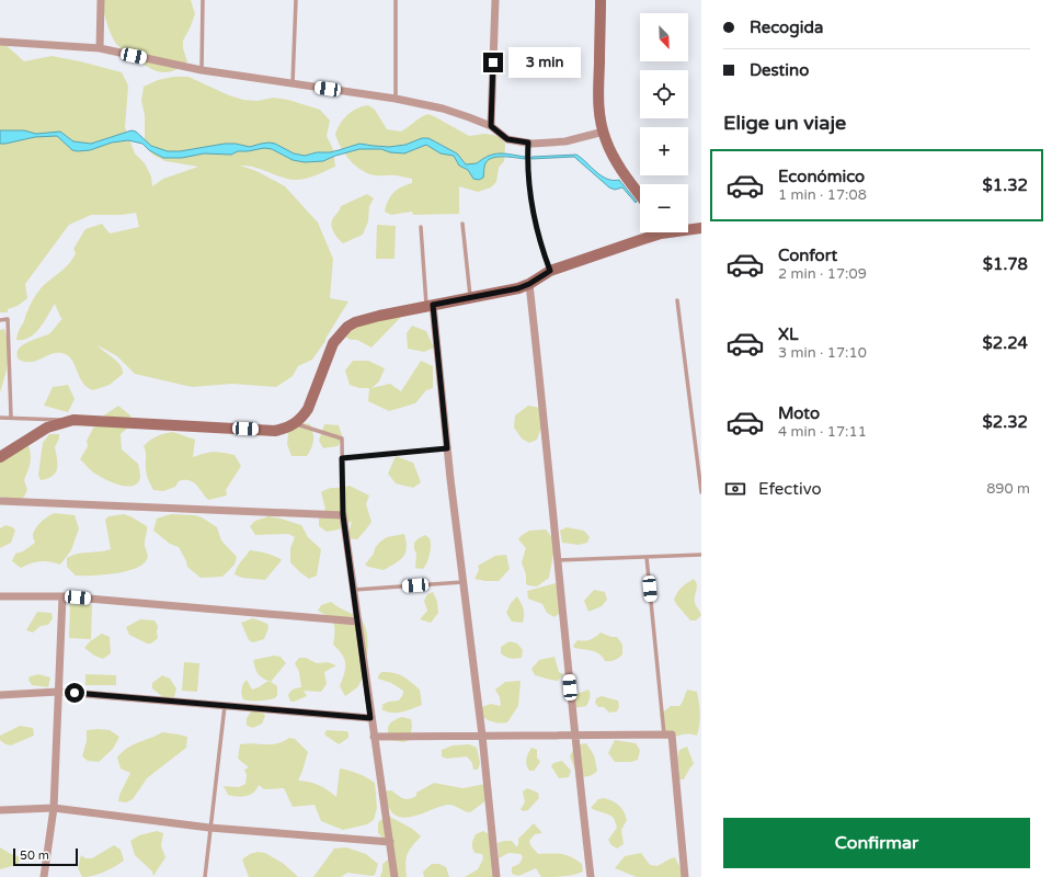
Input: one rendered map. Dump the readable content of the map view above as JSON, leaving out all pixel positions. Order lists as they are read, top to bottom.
{
  "scale_bar": "50 m",
  "north": "bottom right",
  "page": {
    "banner": ["Recogida", "Destino"],
    "map_buttons": ["+", "−"],
    "bubble": "3 min",
    "heading": "Elige un viaje",
    "list": [
      {
        "name": "Económico",
        "note": "1 min · 17:08",
        "value": "$1.32"
      },
      {
        "name": "Confort",
        "note": "2 min · 17:09",
        "value": "$1.78"
      },
      {
        "name": "XL",
        "note": "3 min · 17:10",
        "value": "$2.24"
      },
      {
        "name": "Moto",
        "note": "4 min · 17:11",
        "value": "$2.32"
      }
    ],
    "pay": ["Efectivo", "890 m"],
    "buttons": "Confirmar",
    "scale": "50 m"
  }
}
